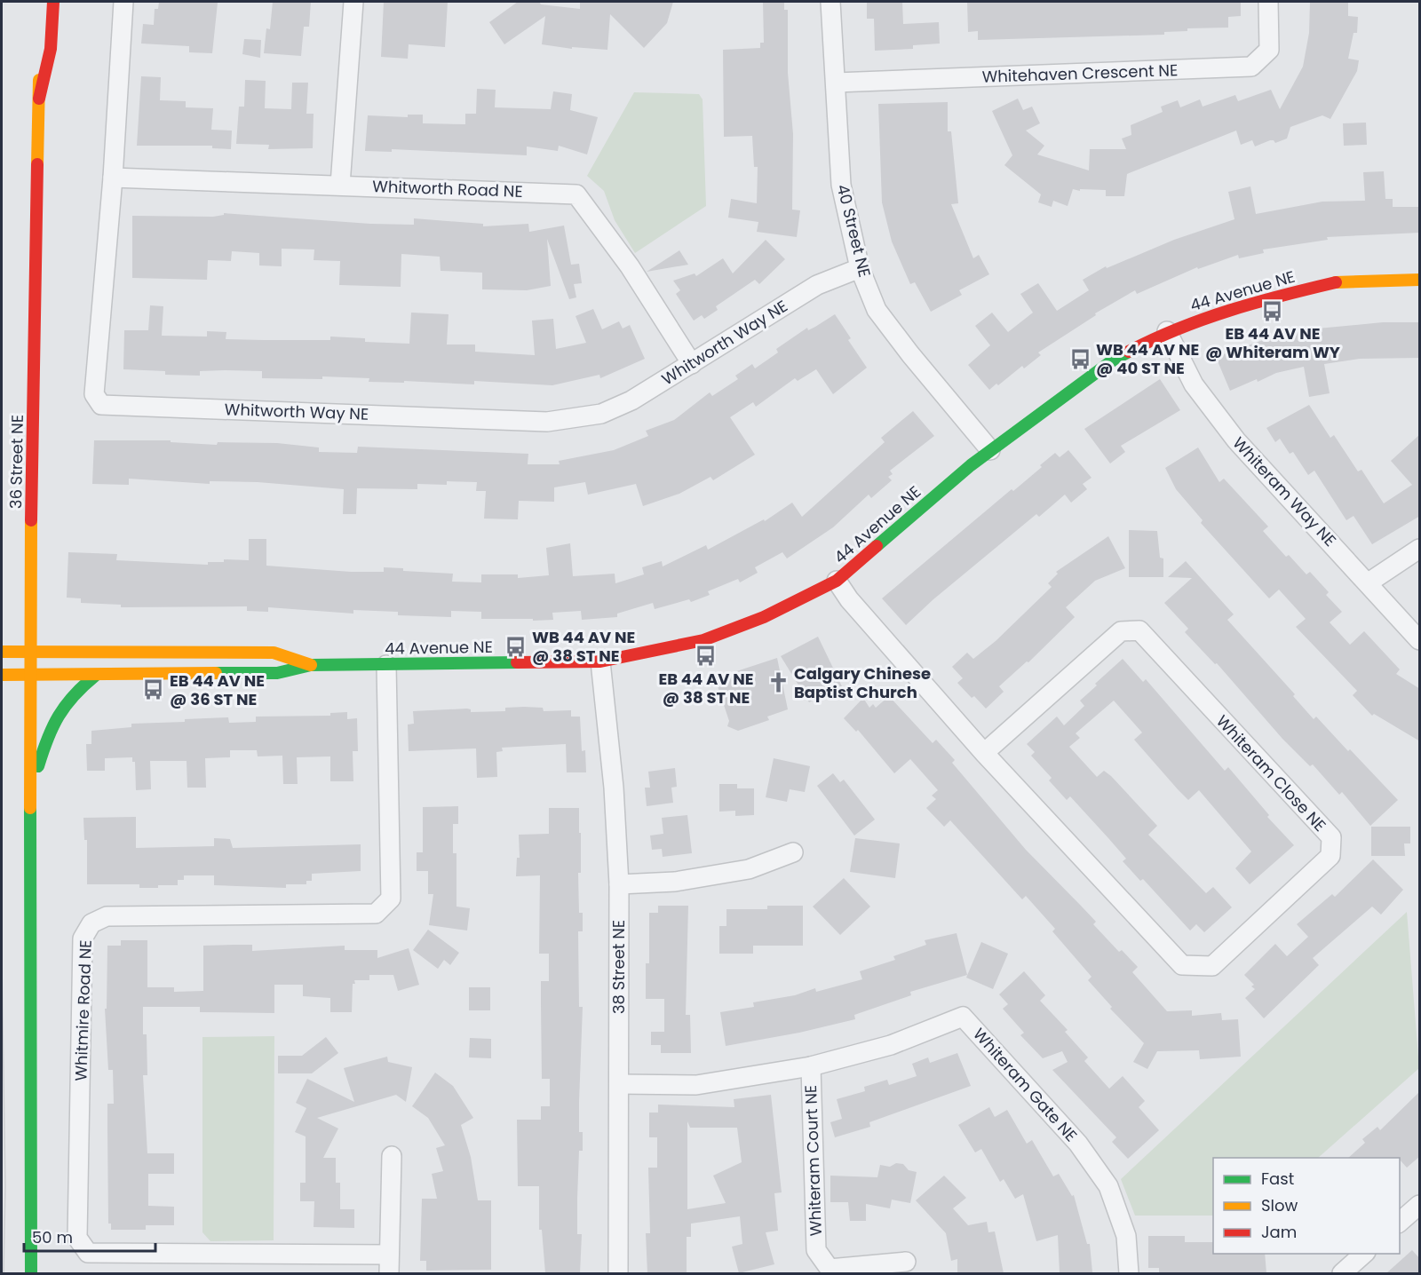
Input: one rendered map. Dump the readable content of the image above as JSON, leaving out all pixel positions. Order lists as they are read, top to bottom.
{
  "streets": {
    "street": [
      "Whitehaven Crescent NE",
      "Whitworth Road NE",
      "40 Street NE",
      "44 Avenue NE",
      "Whitworth Way NE",
      "36 Street NE",
      "Whiteram Way NE",
      "Whiteram Close NE",
      "38 Street NE",
      "Whitmire Road NE",
      "Whiteram Gate NE",
      "Whiteram Court NE"
    ]
  },
  "crossings": [
    ["Whitehaven Crescent NE", "40 Street NE"],
    ["Whitworth Road NE", "Whitworth Way NE"],
    ["40 Street NE", "44 Avenue NE"],
    ["40 Street NE", "Whitworth Way NE"],
    ["44 Avenue NE", "36 Street NE"],
    ["44 Avenue NE", "Whiteram Way NE"],
    ["44 Avenue NE", "Whiteram Close NE"],
    ["44 Avenue NE", "38 Street NE"],
    ["44 Avenue NE", "Whitmire Road NE"],
    ["38 Street NE", "Whiteram Gate NE"],
    ["Whiteram Gate NE", "Whiteram Court NE"]
  ],
  "places": {
    "bus stop": [
      "EB 44 AV NE @ Whiteram WY",
      "WB 44 AV NE @ 40 ST NE",
      "WB 44 AV NE @ 38 ST NE",
      "EB 44 AV NE @ 38 ST NE",
      "EB 44 AV NE @ 36 ST NE"
    ],
    "church": ["Calgary Chinese Baptist Church"]
  },
  "legend": ["Fast", "Slow", "Jam"],
  "scale_bar": "50 m"
}
